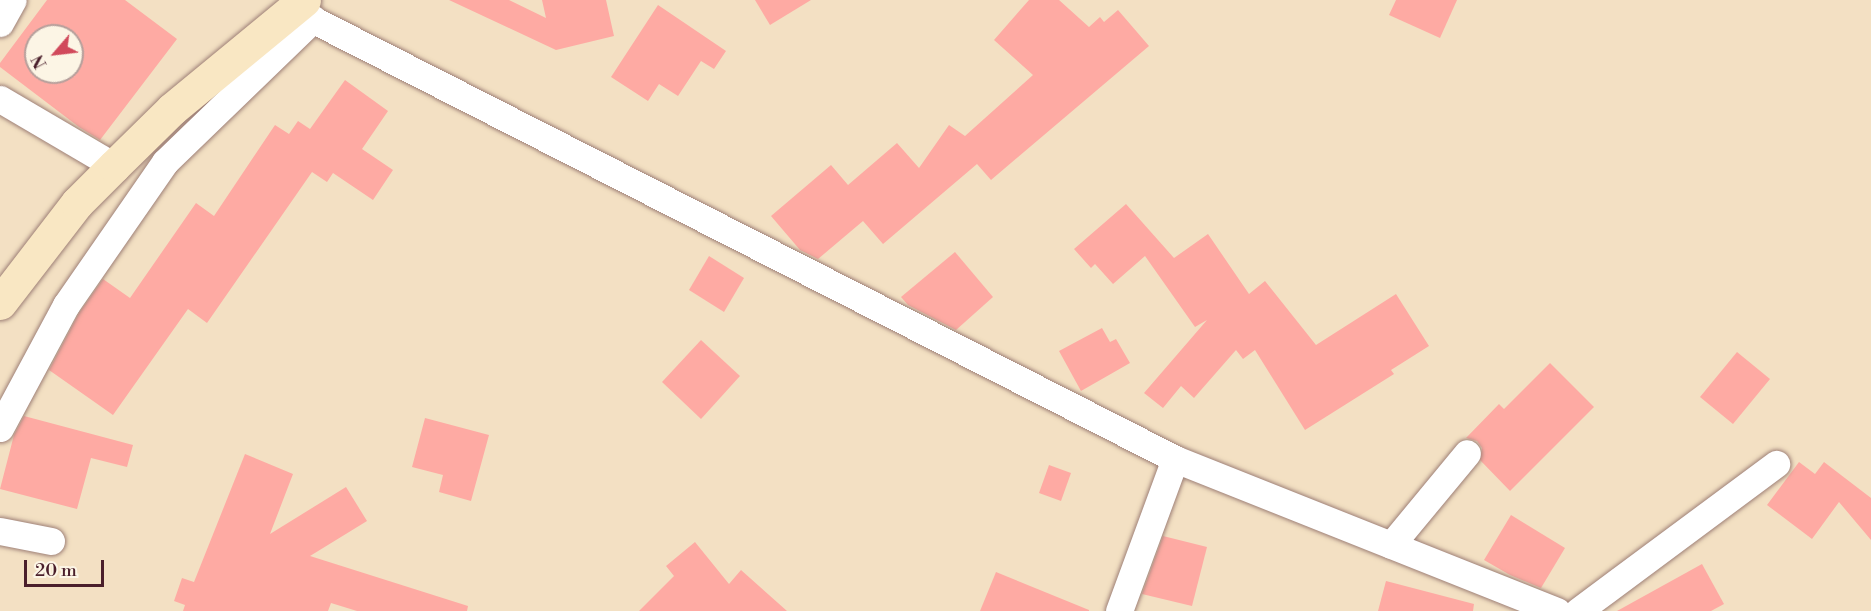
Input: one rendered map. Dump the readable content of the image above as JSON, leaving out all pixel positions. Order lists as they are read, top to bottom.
{
  "scale_bar": "20 m",
  "north": "bottom left"
}
